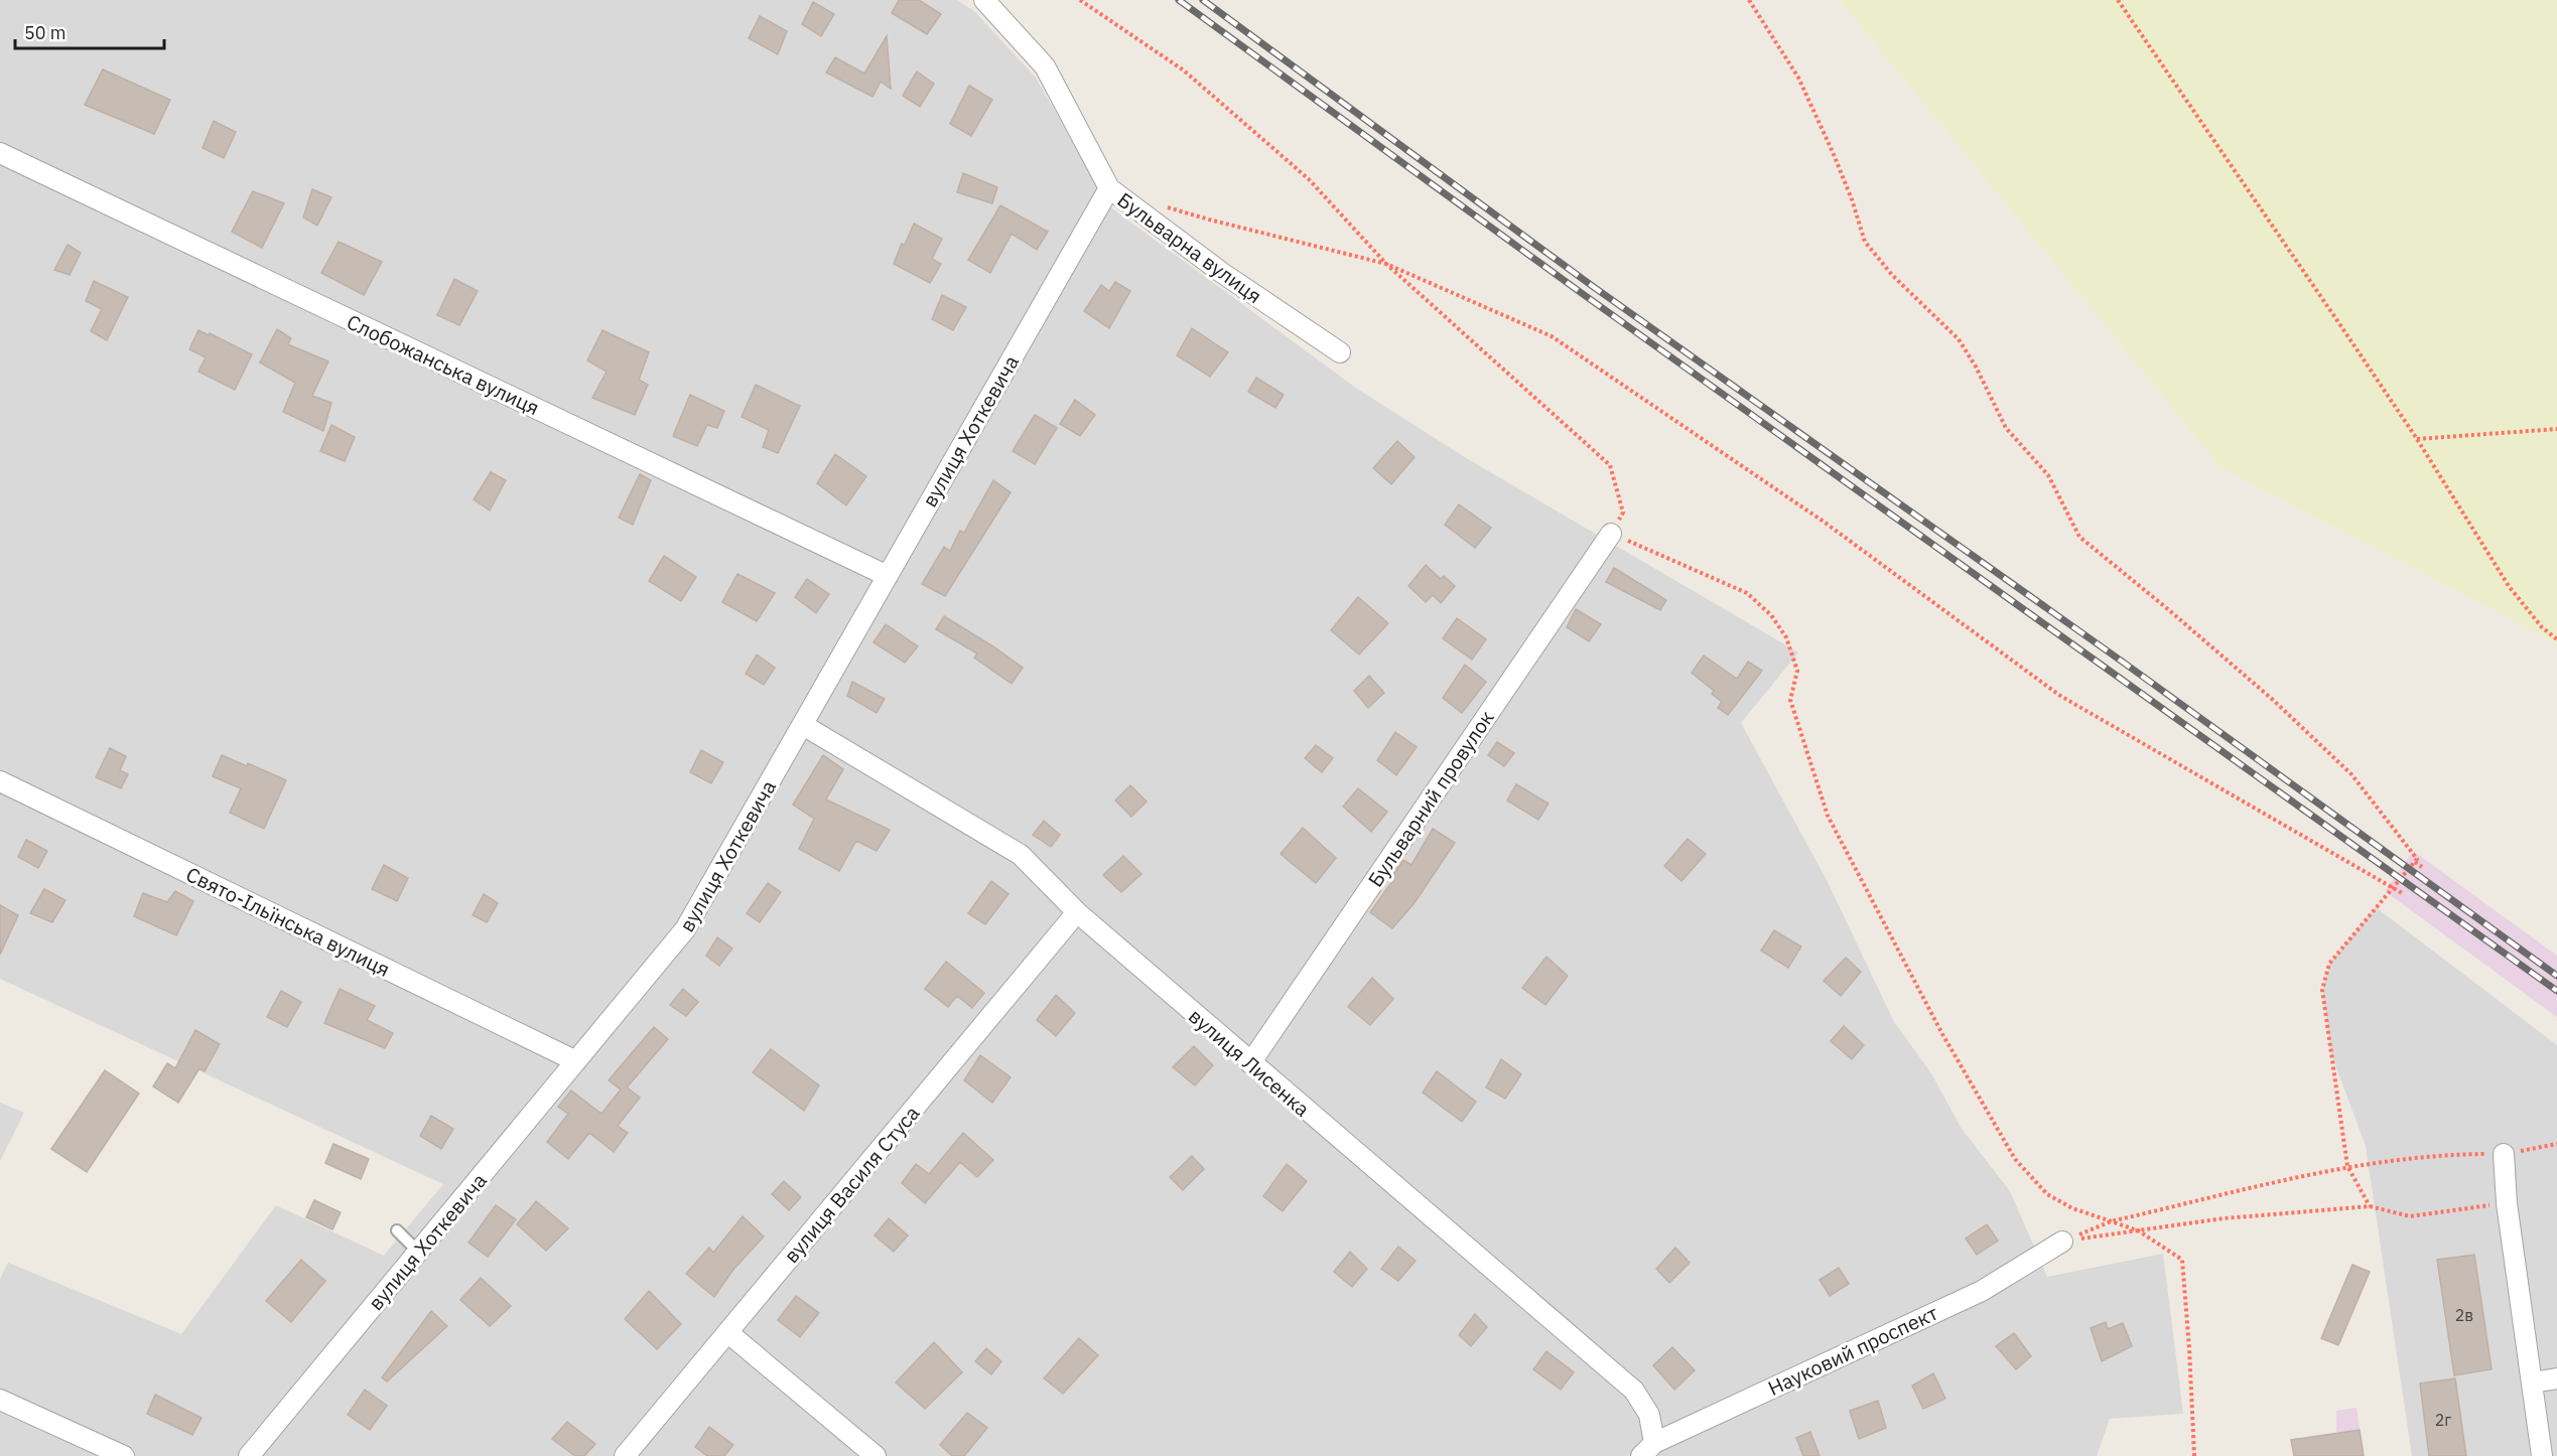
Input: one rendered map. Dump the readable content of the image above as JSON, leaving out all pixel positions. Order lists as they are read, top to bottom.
{
  "streets": {
    "street": [
      "Бульварна вулиця",
      "Слобожанська вулиця",
      "вулиця Хоткевича",
      "Бульварний провулок",
      "Свято-Ільїнська вулиця",
      "вулиця Лисенка",
      "вулиця Василя Стуса",
      "Науковий проспект"
    ]
  },
  "crossings": [
    ["Бульварна вулиця", "вулиця Хоткевича"],
    ["Слобожанська вулиця", "вулиця Хоткевича"],
    ["вулиця Хоткевича", "Свято-Ільїнська вулиця"],
    ["вулиця Хоткевича", "вулиця Лисенка"],
    ["Бульварний провулок", "вулиця Лисенка"],
    ["вулиця Лисенка", "вулиця Василя Стуса"],
    ["вулиця Лисенка", "Науковий проспект"]
  ],
  "house_numbers": ["2в", "2г"],
  "scale_bar": "50 m"
}
